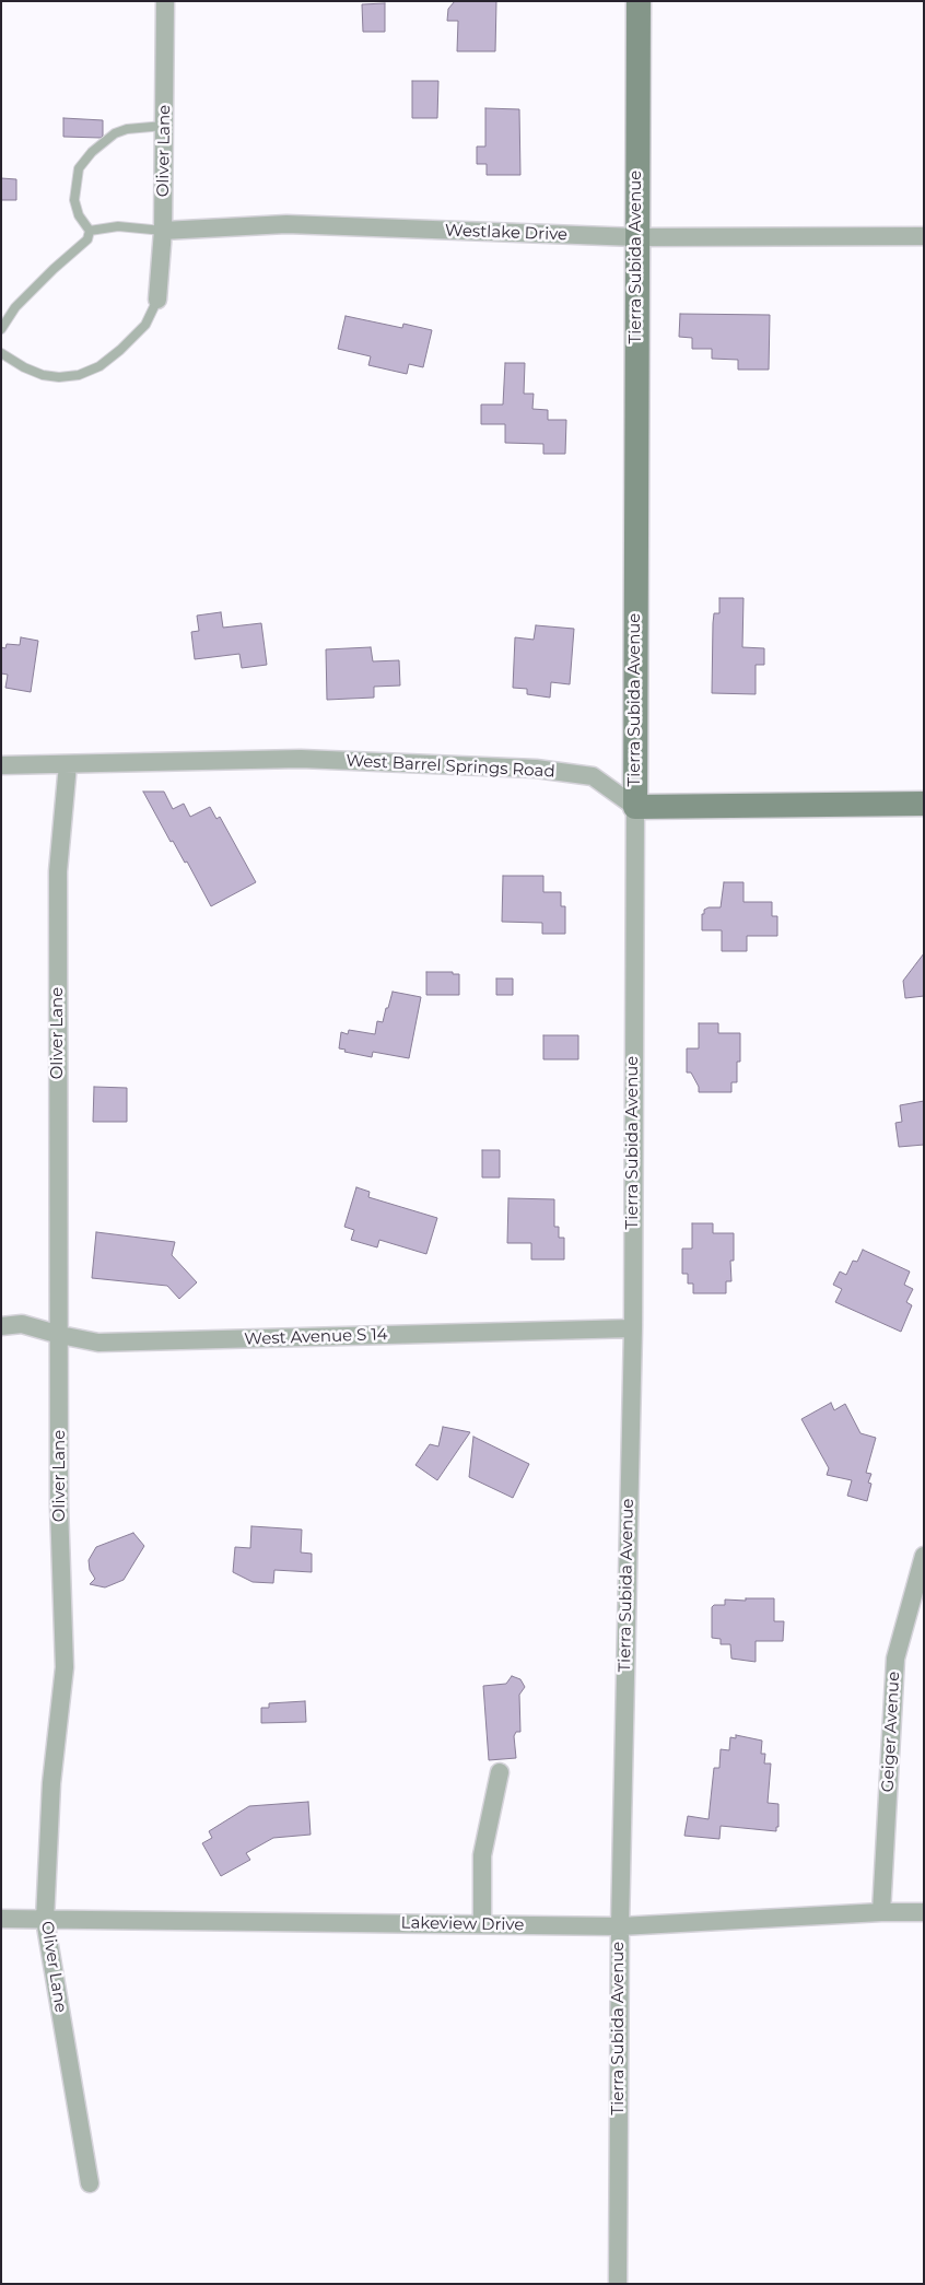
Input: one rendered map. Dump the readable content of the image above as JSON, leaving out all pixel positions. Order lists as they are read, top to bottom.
{
  "streets": {
    "street": [
      "Oliver Lane",
      "Westlake Drive",
      "Tierra Subida Avenue",
      "West Barrel Springs Road",
      "West Avenue S 14",
      "Geiger Avenue",
      "Lakeview Drive"
    ]
  },
  "crossings": [
    ["Oliver Lane", "Westlake Drive"],
    ["Oliver Lane", "West Barrel Springs Road"],
    ["Oliver Lane", "West Avenue S 14"],
    ["Oliver Lane", "Lakeview Drive"],
    ["Westlake Drive", "Tierra Subida Avenue"],
    ["Tierra Subida Avenue", "West Barrel Springs Road"],
    ["Tierra Subida Avenue", "West Avenue S 14"],
    ["Tierra Subida Avenue", "Lakeview Drive"],
    ["Geiger Avenue", "Lakeview Drive"]
  ]
}
